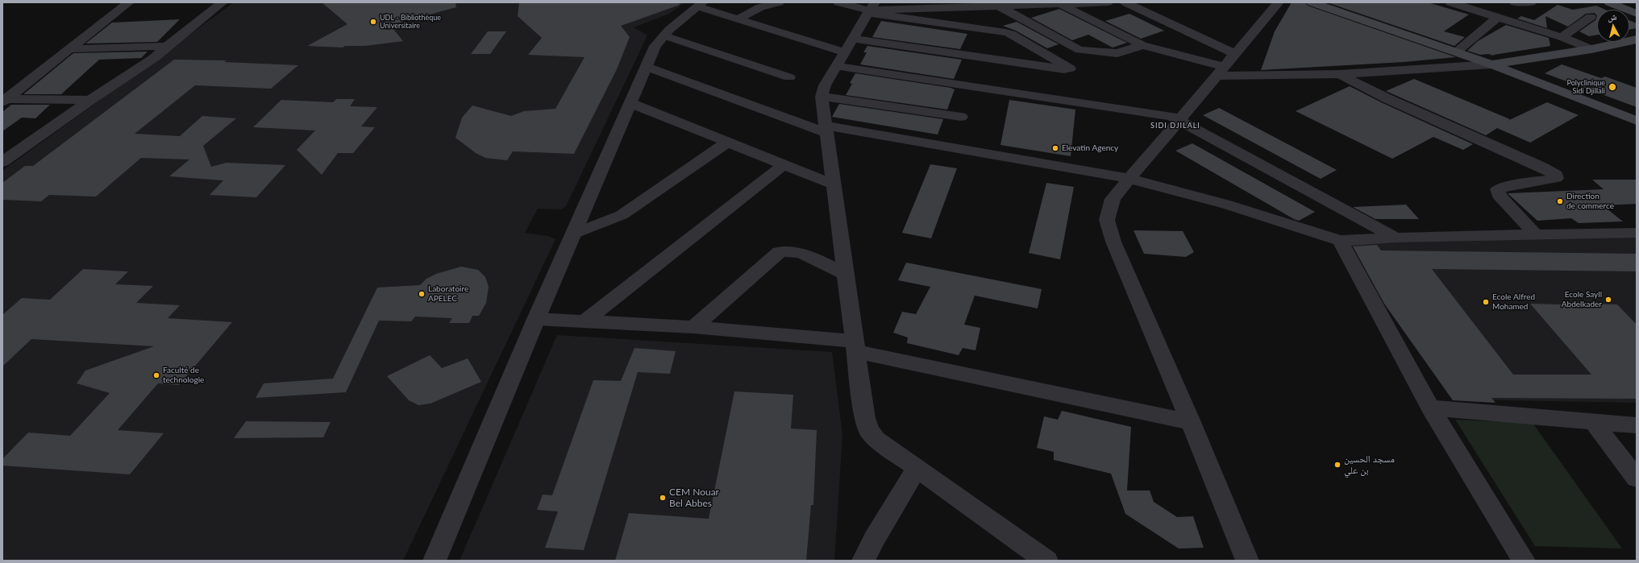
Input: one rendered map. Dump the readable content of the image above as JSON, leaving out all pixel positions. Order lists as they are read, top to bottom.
{
  "districts": ["SIDI DJILALI"],
  "places": [
    "UDL - Bibliothèque Universitaire",
    "Polyclinique Sidi Djillali",
    "Elevatin Agency",
    "Direction de commerce",
    "Laboratoire APELEC",
    "Ecole Sayll Abdelkader",
    "Ecole Alfred Mohamed",
    "Faculté de technologie",
    "مسجد الحسين بن علي",
    "CEM Nouar Bel Abbes"
  ],
  "north": "top"
}
